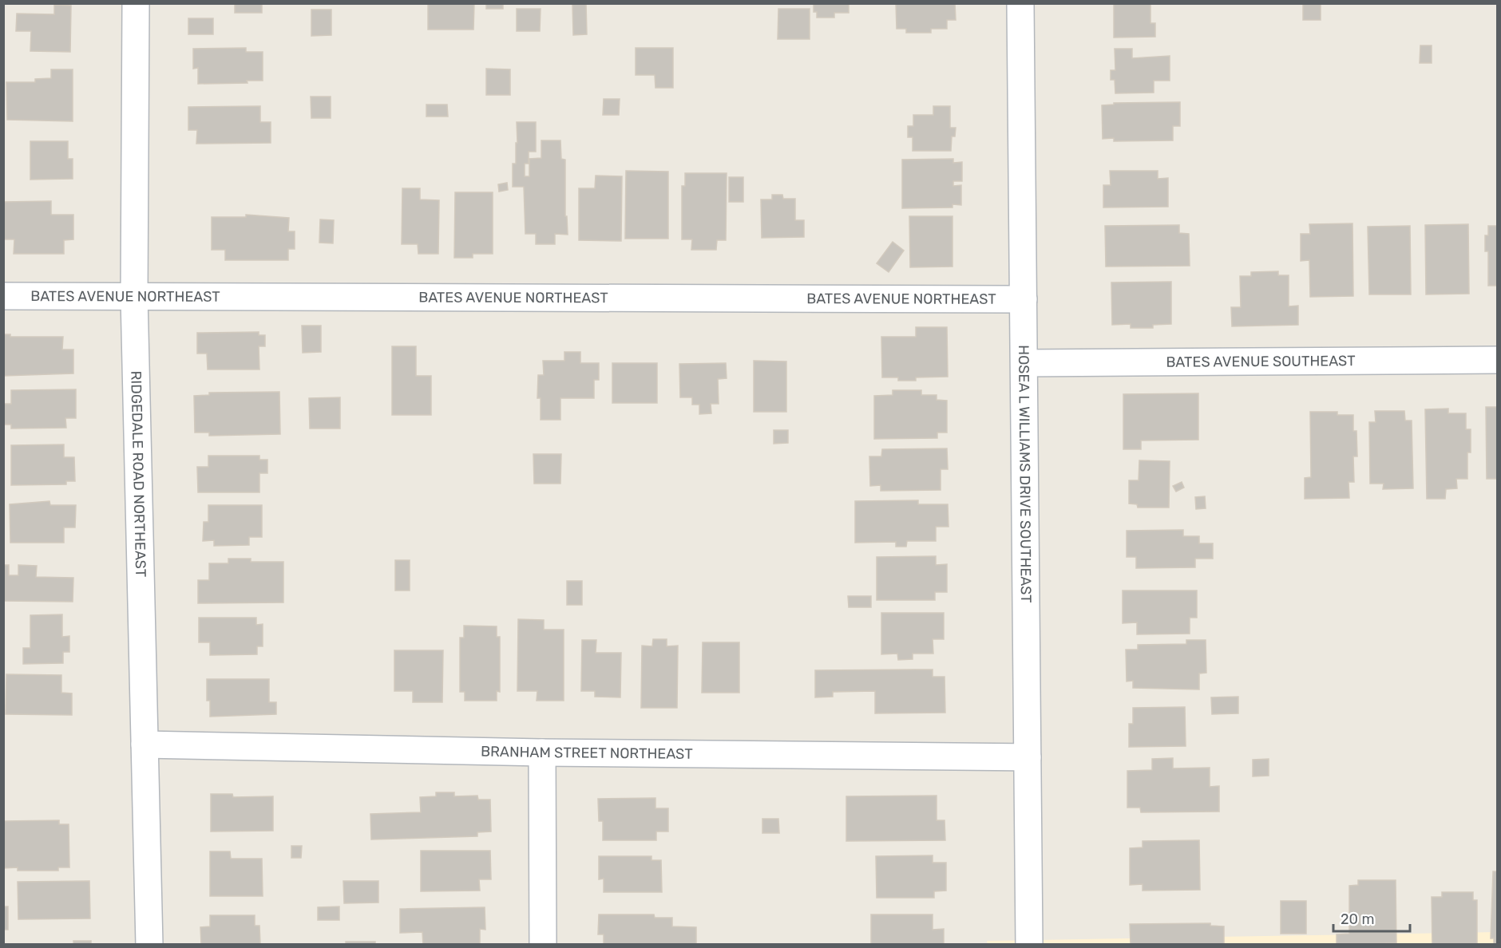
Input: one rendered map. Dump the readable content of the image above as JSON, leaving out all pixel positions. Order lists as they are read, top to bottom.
{
  "streets": {
    "street": [
      "BATES AVENUE NORTHEAST",
      "BATES AVENUE SOUTHEAST",
      "RIDGEDALE ROAD NORTHEAST",
      "HOSEA L WILLIAMS DRIVE SOUTHEAST",
      "BRANHAM STREET NORTHEAST"
    ]
  },
  "crossings": [
    ["BATES AVENUE NORTHEAST", "RIDGEDALE ROAD NORTHEAST"],
    ["BATES AVENUE NORTHEAST", "HOSEA L WILLIAMS DRIVE SOUTHEAST"],
    ["BATES AVENUE SOUTHEAST", "HOSEA L WILLIAMS DRIVE SOUTHEAST"],
    ["RIDGEDALE ROAD NORTHEAST", "BRANHAM STREET NORTHEAST"],
    ["HOSEA L WILLIAMS DRIVE SOUTHEAST", "BRANHAM STREET NORTHEAST"]
  ],
  "scale_bar": "20 m"
}
